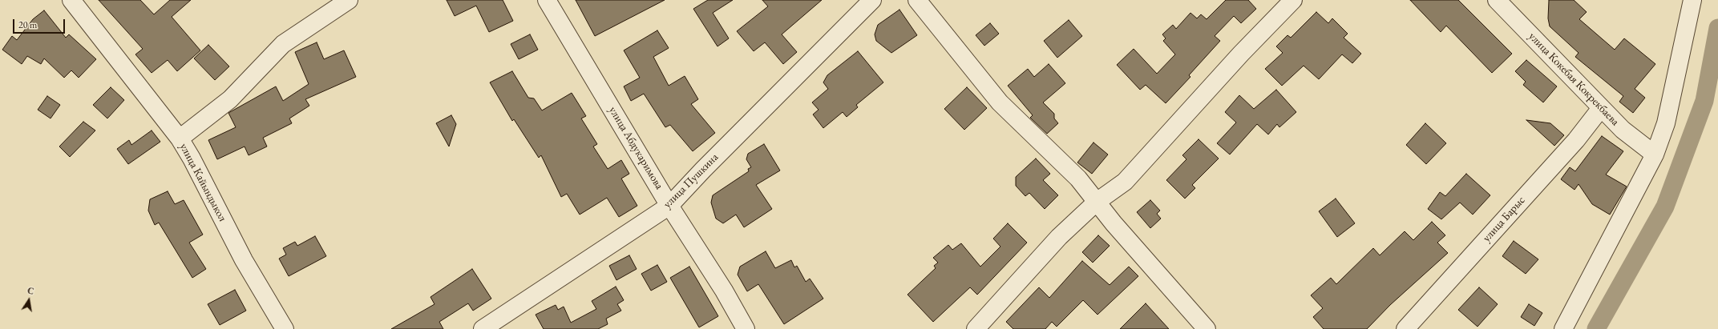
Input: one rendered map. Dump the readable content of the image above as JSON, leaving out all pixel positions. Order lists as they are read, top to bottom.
{
  "streets": {
    "street": [
      "улица Кокебая Кокрекбаева",
      "улица Абдукаримова",
      "улица Пушкина",
      "улица Кайындыкол",
      "улица Барыс"
    ]
  },
  "crossings": [
    ["улица Кокебая Кокрекбаева", "улица Барыс"],
    ["улица Абдукаримова", "улица Пушкина"]
  ],
  "scale_bar": "20 m",
  "north": "top"
}
